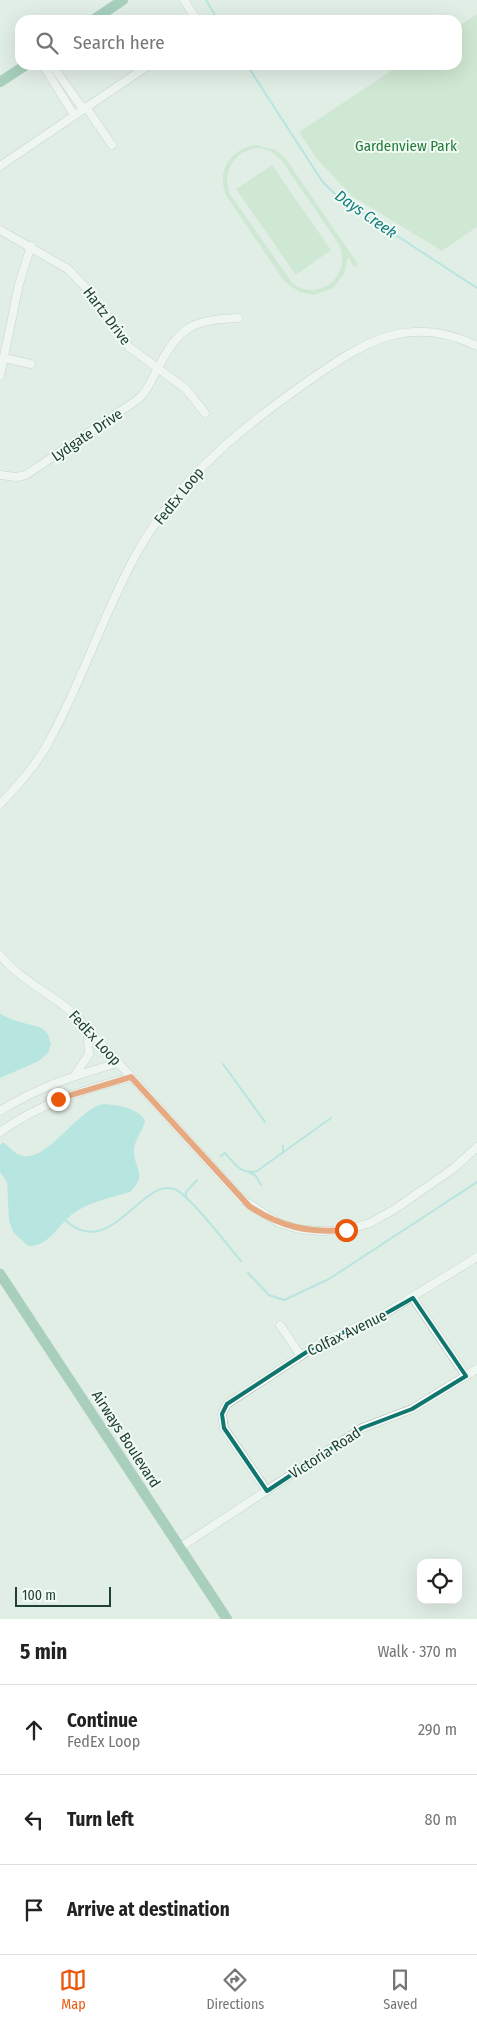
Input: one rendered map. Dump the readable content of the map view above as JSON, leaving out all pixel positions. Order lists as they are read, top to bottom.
{
  "streets": {
    "main road": ["Airways Boulevard"],
    "street": [
      "Hartz Drive",
      "Lydgate Drive",
      "FedEx Loop",
      "Colfax Avenue",
      "Victoria Road"
    ]
  },
  "crossings": [
    ["Hartz Drive", "Lydgate Drive"],
    ["Colfax Avenue", "Victoria Road"],
    ["Airways Boulevard", "Victoria Road"]
  ],
  "water": ["Days Creek"],
  "parks": ["Gardenview Park"],
  "scale_bar": "100 m",
  "page": {
    "search": "Search here",
    "scale": "100 m",
    "heading": ["5 min", "Walk · 370 m"],
    "list": [
      ["Continue", "FedEx Loop", "290 m"],
      ["Turn left", "80 m"],
      "Arrive at destination"
    ],
    "nav": ["Map", "Directions", "Saved"]
  }
}
